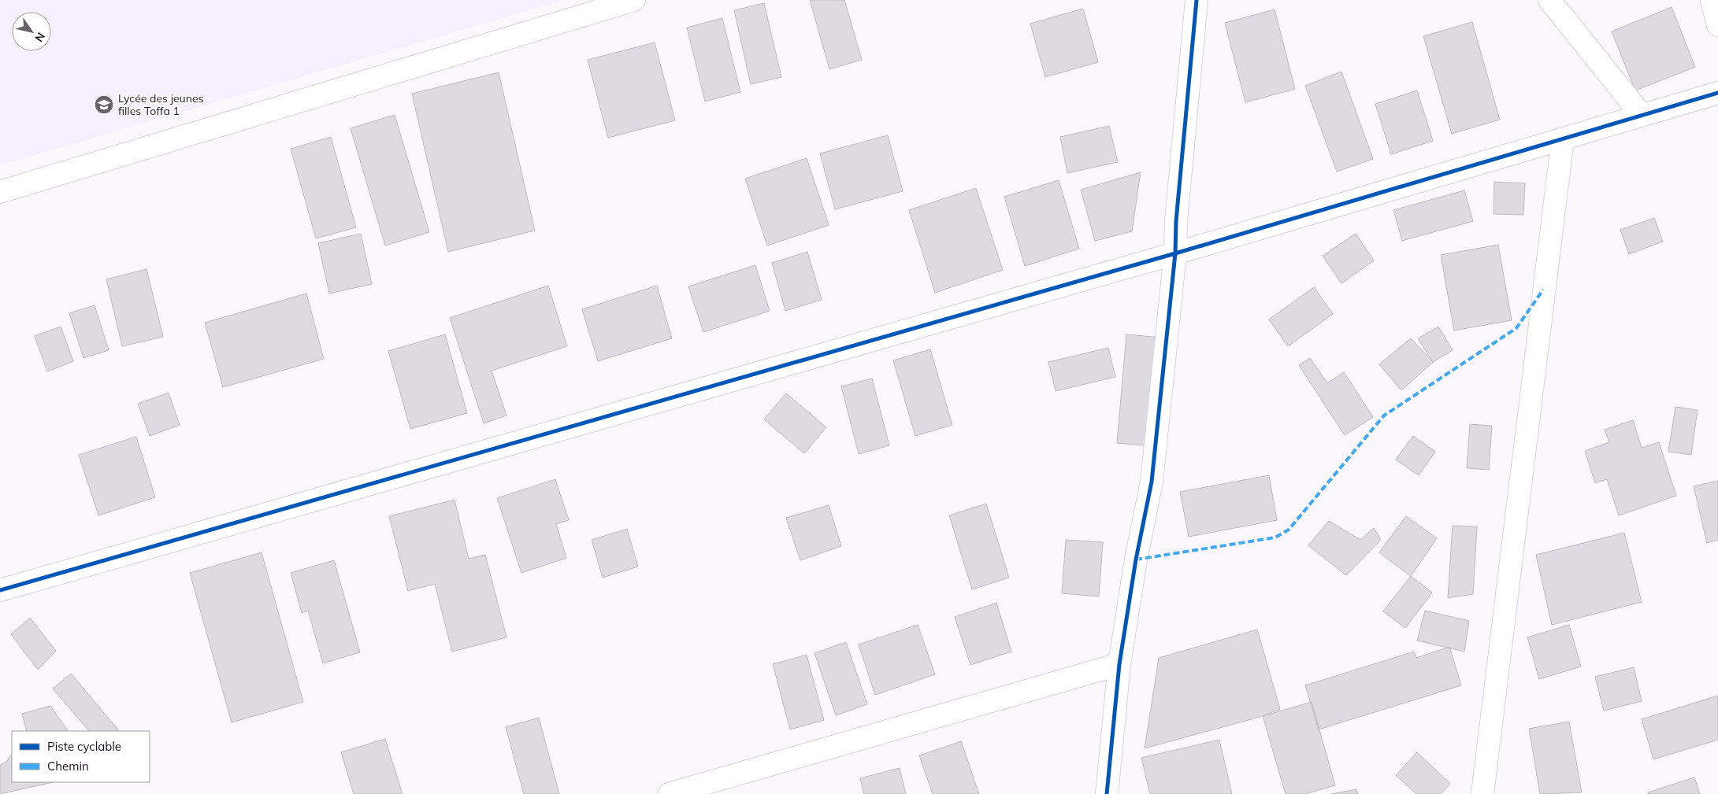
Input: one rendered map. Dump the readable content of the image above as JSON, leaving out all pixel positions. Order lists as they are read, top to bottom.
{
  "places": {
    "school or university": ["Lycée des jeunes filles Toffa 1"]
  },
  "legend": ["Piste cyclable", "Chemin"],
  "north": "bottom right"
}
